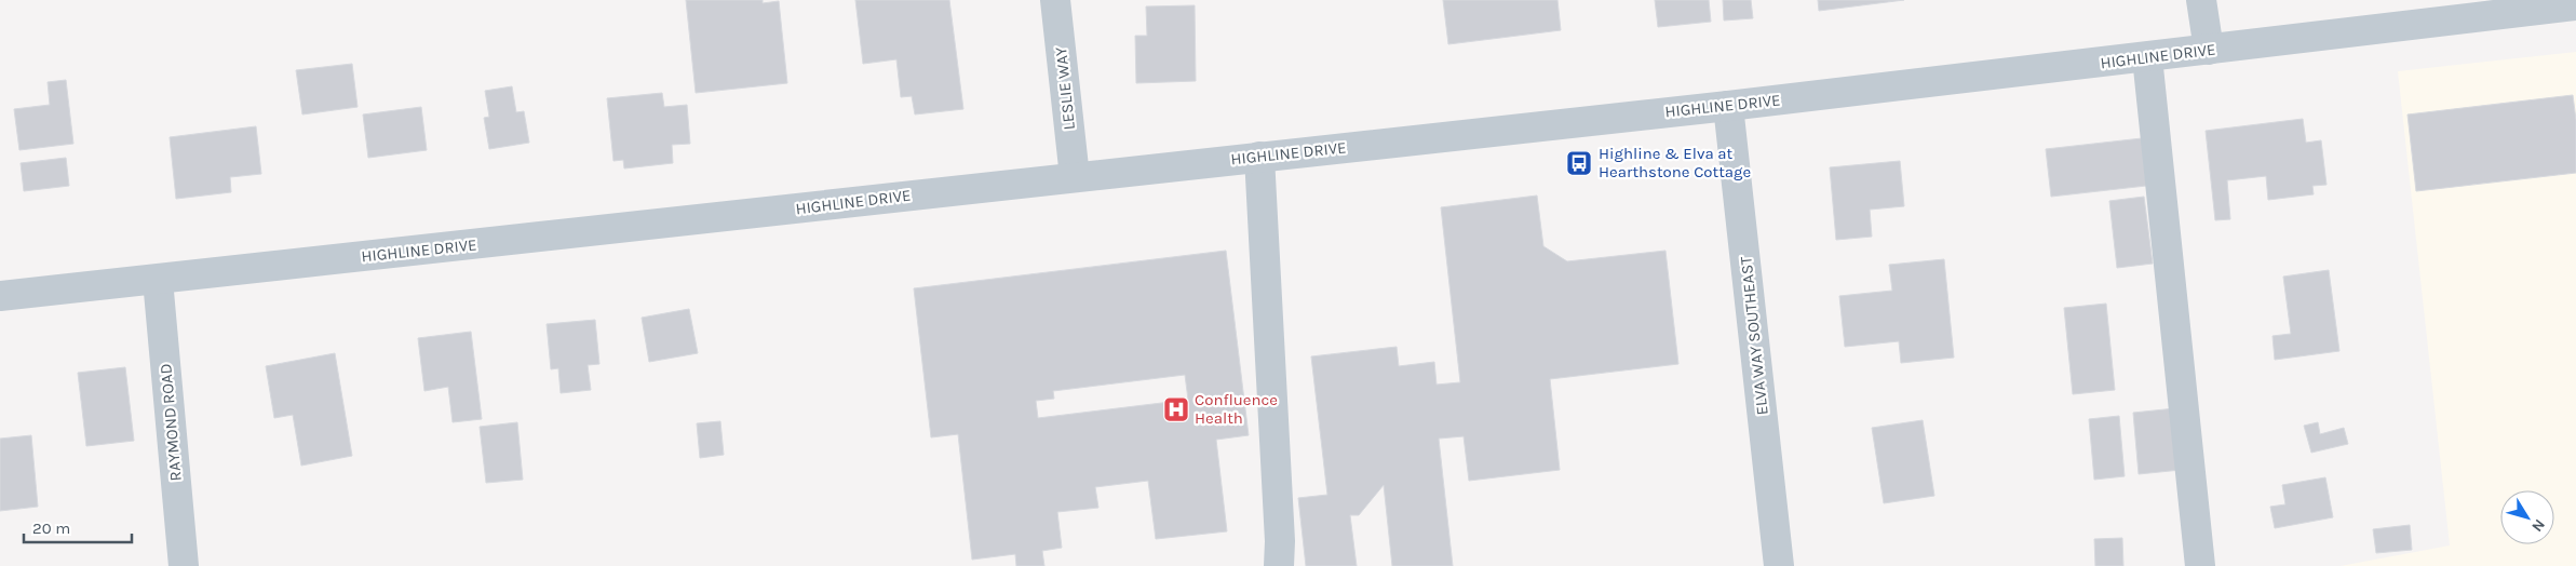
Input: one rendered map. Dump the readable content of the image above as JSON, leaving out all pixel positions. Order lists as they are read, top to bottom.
{
  "streets": {
    "street": [
      "HIGHLINE DRIVE",
      "LESLIE WAY",
      "ELVA WAY SOUTHEAST",
      "RAYMOND ROAD"
    ]
  },
  "crossings": [
    ["HIGHLINE DRIVE", "LESLIE WAY"],
    ["HIGHLINE DRIVE", "ELVA WAY SOUTHEAST"],
    ["HIGHLINE DRIVE", "RAYMOND ROAD"]
  ],
  "places": {
    "bus stop": ["Highline & Elva at Hearthstone Cottage"],
    "hospital": ["Confluence Health"]
  },
  "scale_bar": "20 m",
  "north": "bottom right"
}
